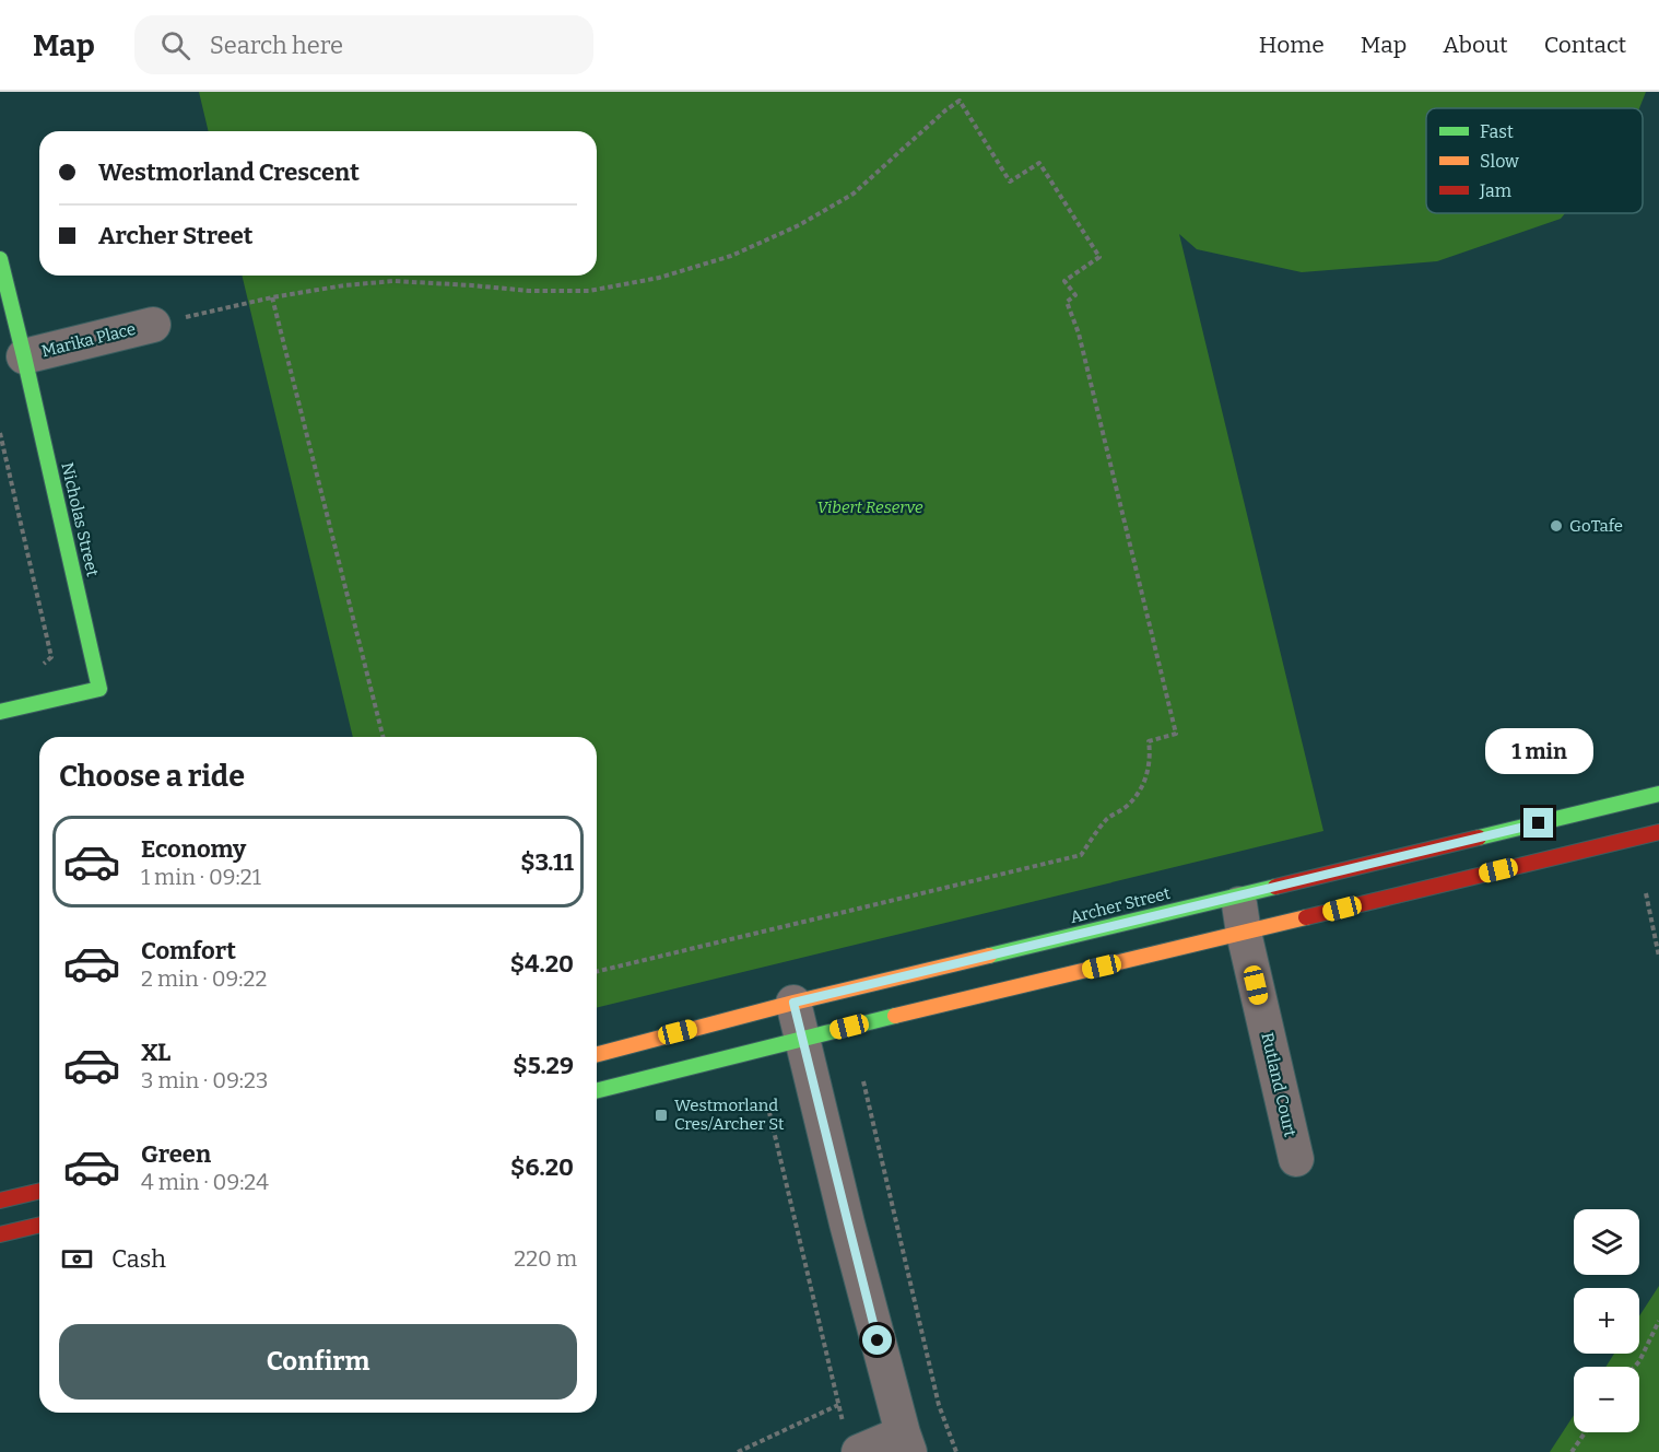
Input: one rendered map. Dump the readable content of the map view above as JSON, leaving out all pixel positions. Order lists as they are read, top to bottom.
{
  "streets": {
    "main road": ["Nicholas Street", "Archer Street"],
    "street": ["Marika Place", "Rutland Court"]
  },
  "crossings": [
    ["Marika Place", "Nicholas Street"],
    ["Archer Street", "Rutland Court"]
  ],
  "parks": ["Vibert Reserve"],
  "places": {
    "other": ["GoTafe"],
    "transit": ["Westmorland Cres/Archer St"]
  },
  "legend": ["Fast", "Slow", "Jam"],
  "page": {
    "header": "Map",
    "search": "Search here",
    "nav": [
      "Home",
      "Map",
      "About",
      "Contact"
    ],
    "banner": ["Westmorland Crescent", "Archer Street"],
    "bubble": "1 min",
    "heading": "Choose a ride",
    "list": [
      {
        "name": "Economy",
        "note": "1 min · 09:21",
        "value": "$3.11"
      },
      {
        "name": "Comfort",
        "note": "2 min · 09:22",
        "value": "$4.20"
      },
      {
        "name": "XL",
        "note": "3 min · 09:23",
        "value": "$5.29"
      },
      {
        "name": "Green",
        "note": "4 min · 09:24",
        "value": "$6.20"
      }
    ],
    "map_buttons": ["+", "−"],
    "pay": ["Cash", "220 m"],
    "buttons": "Confirm"
  }
}
